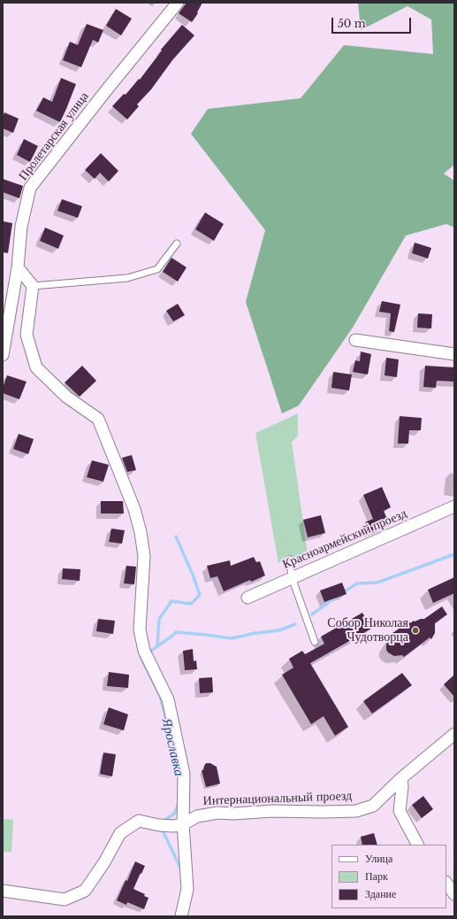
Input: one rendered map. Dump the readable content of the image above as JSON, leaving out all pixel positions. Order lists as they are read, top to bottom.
{
  "streets": {
    "street": ["Пролетарская улица", "Красноармейский проезд", "Интернациональный проезд"]
  },
  "water": ["Ярославка"],
  "places": ["Собор Николая Чудотворца"],
  "legend": ["Улица", "Парк", "Здание"],
  "scale_bar": "50 m"
}
